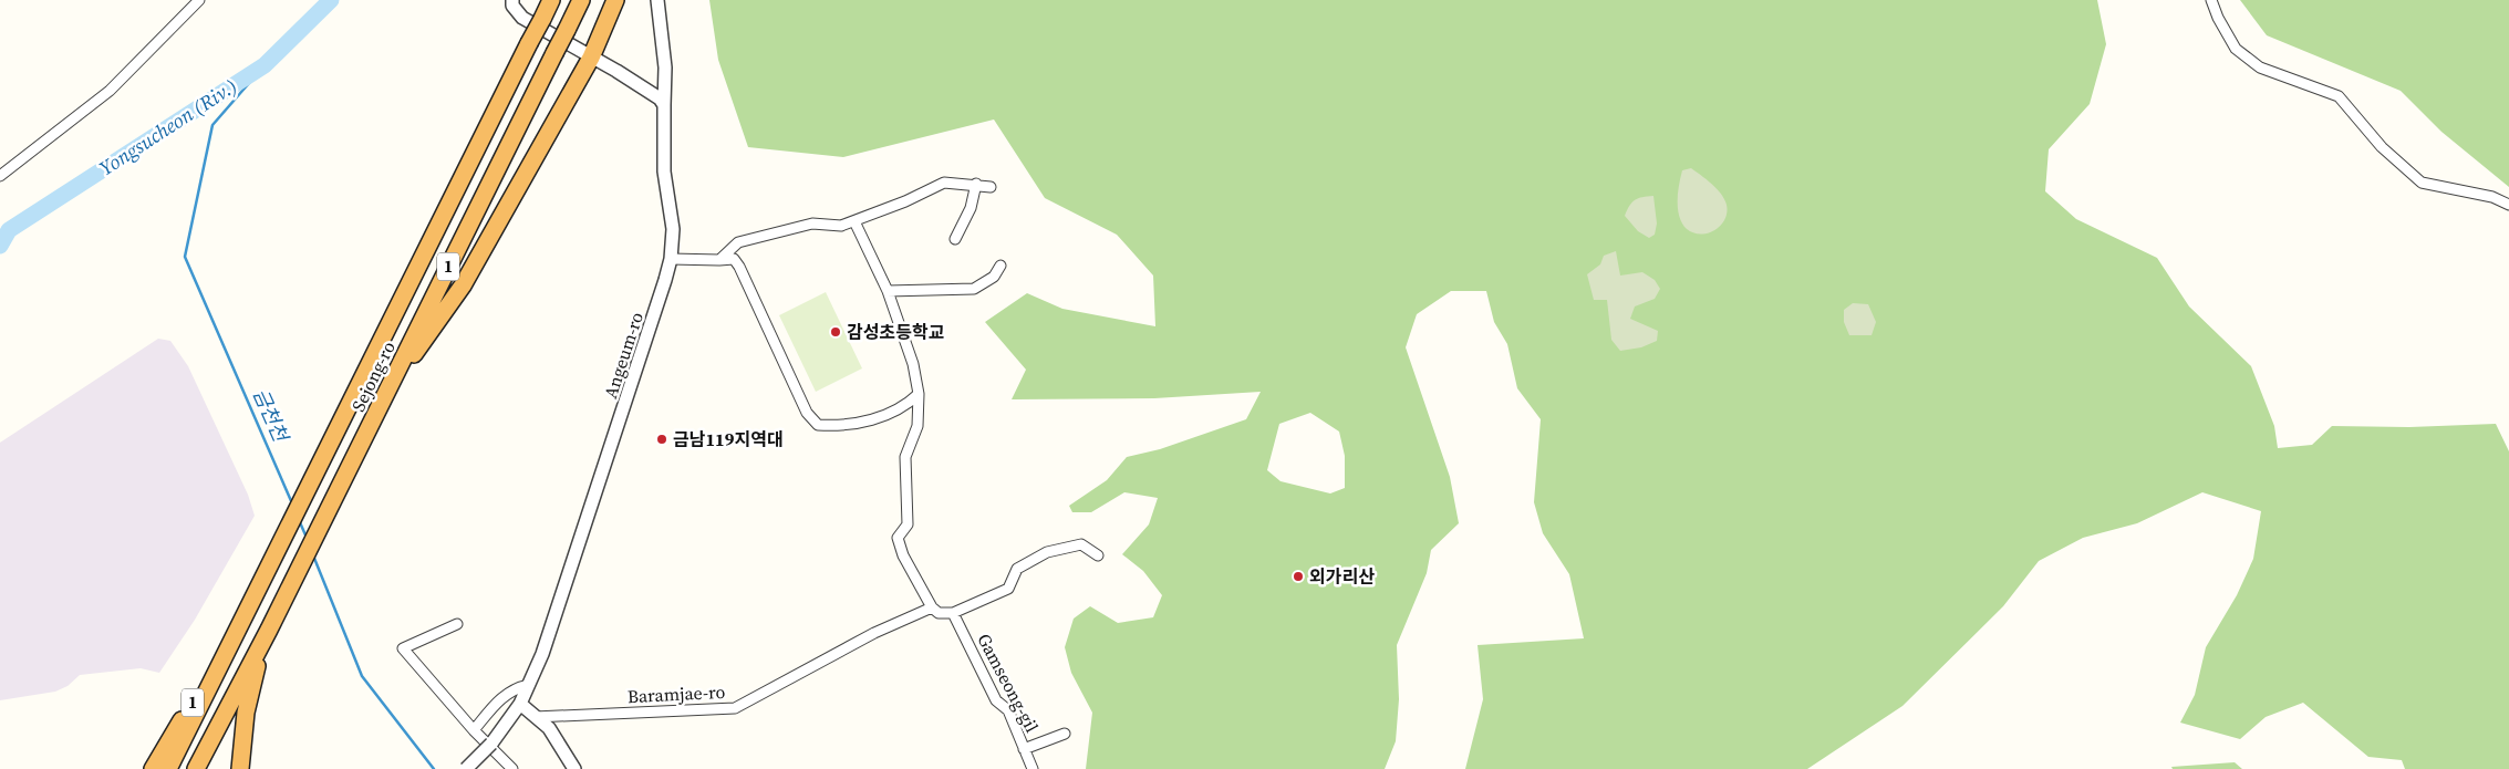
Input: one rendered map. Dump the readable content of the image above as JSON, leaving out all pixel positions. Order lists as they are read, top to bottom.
{
  "streets": {
    "highway": ["1", "Sejong-ro"],
    "street": ["Angeum-ro", "Gamseong-gil", "Baramjae-ro"]
  },
  "crossings": [
    ["1", "Sejong-ro"]
  ],
  "water": ["Yongsucheon (Riv.)", "금천천"],
  "places": ["감성초등학교", "금남119지역대", "외가리산"]
}
